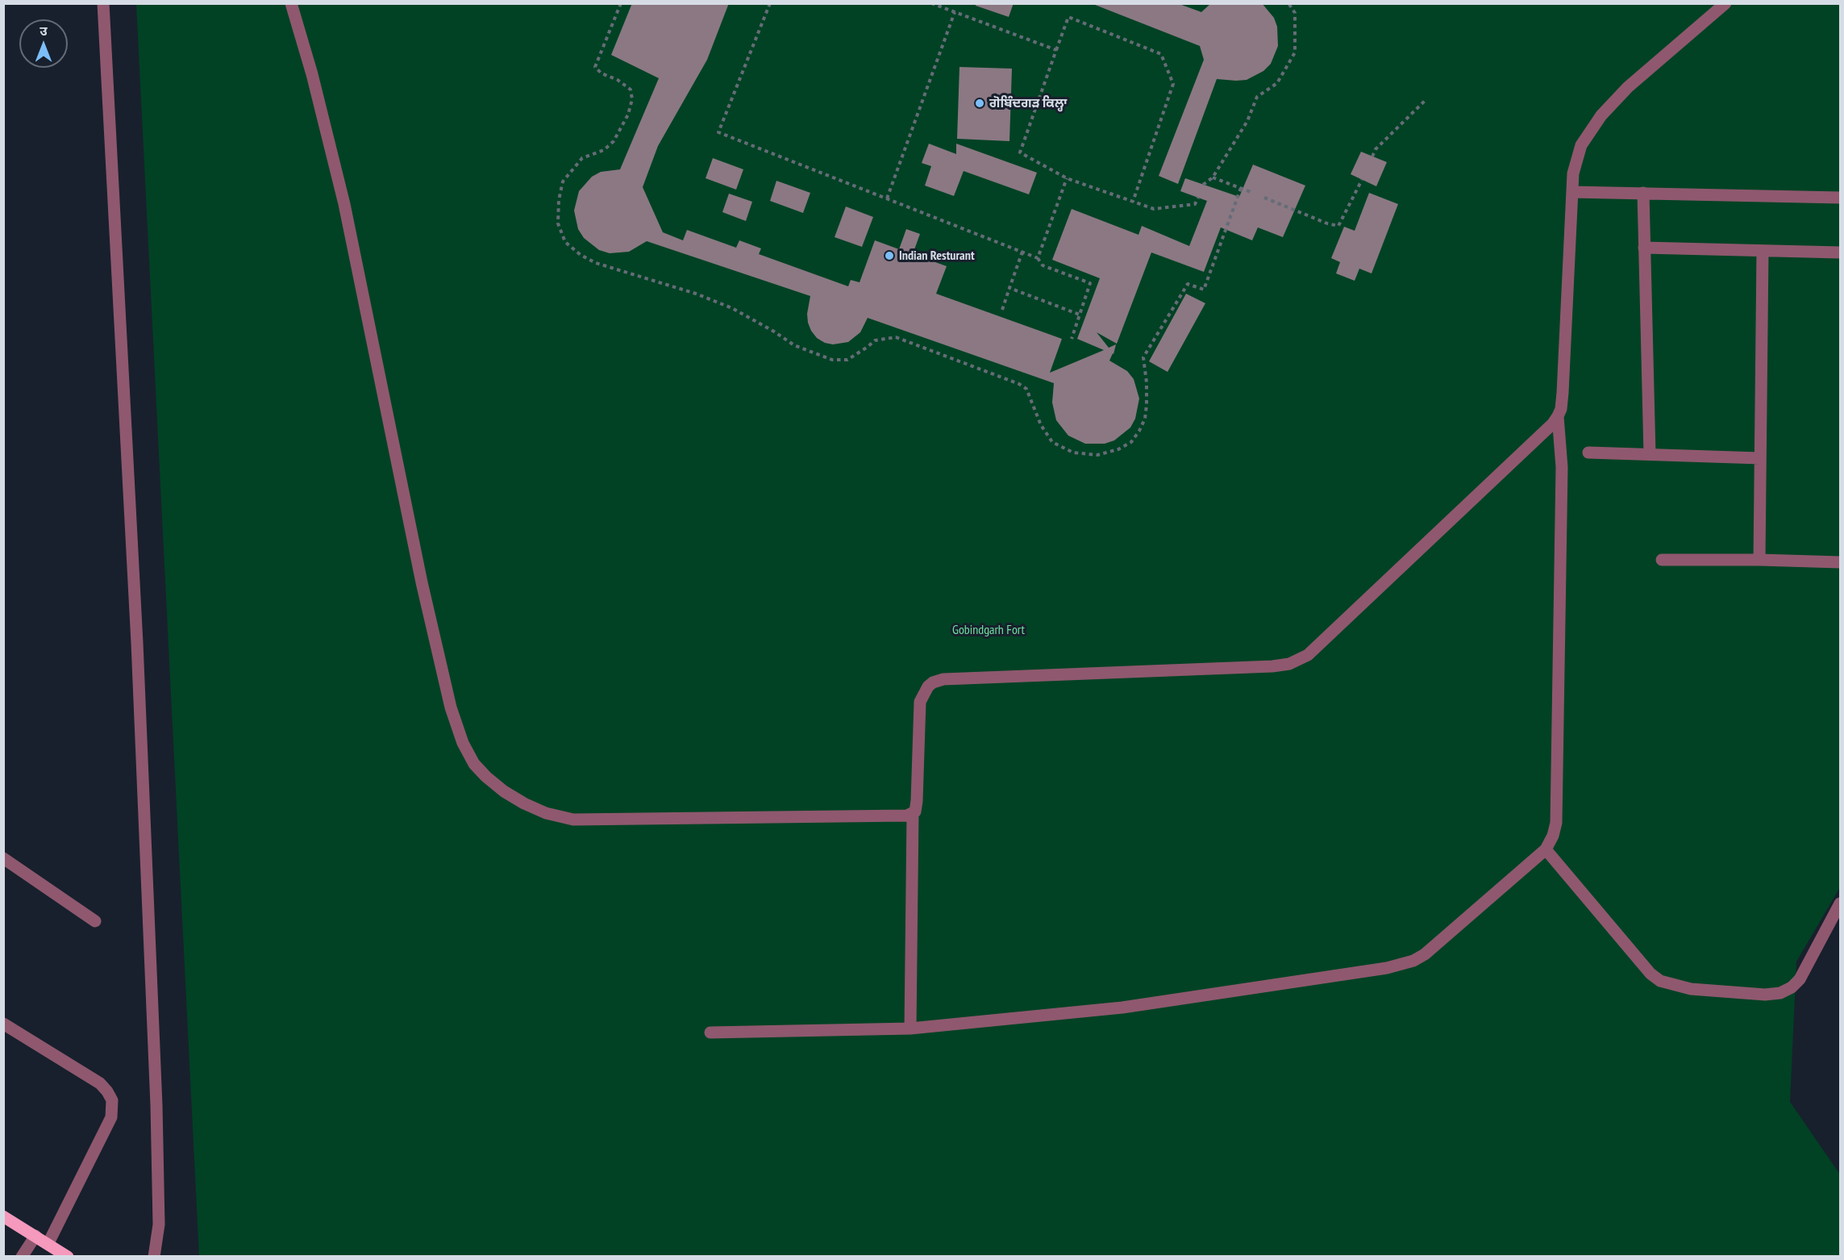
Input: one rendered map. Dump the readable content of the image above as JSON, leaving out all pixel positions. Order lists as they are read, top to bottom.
{
  "parks": ["Gobindgarh Fort"],
  "places": ["ਗੋਬਿੰਦਗੜ ਕਿਲ੍ਹਾ", "Indian Resturant"],
  "north": "top"
}
